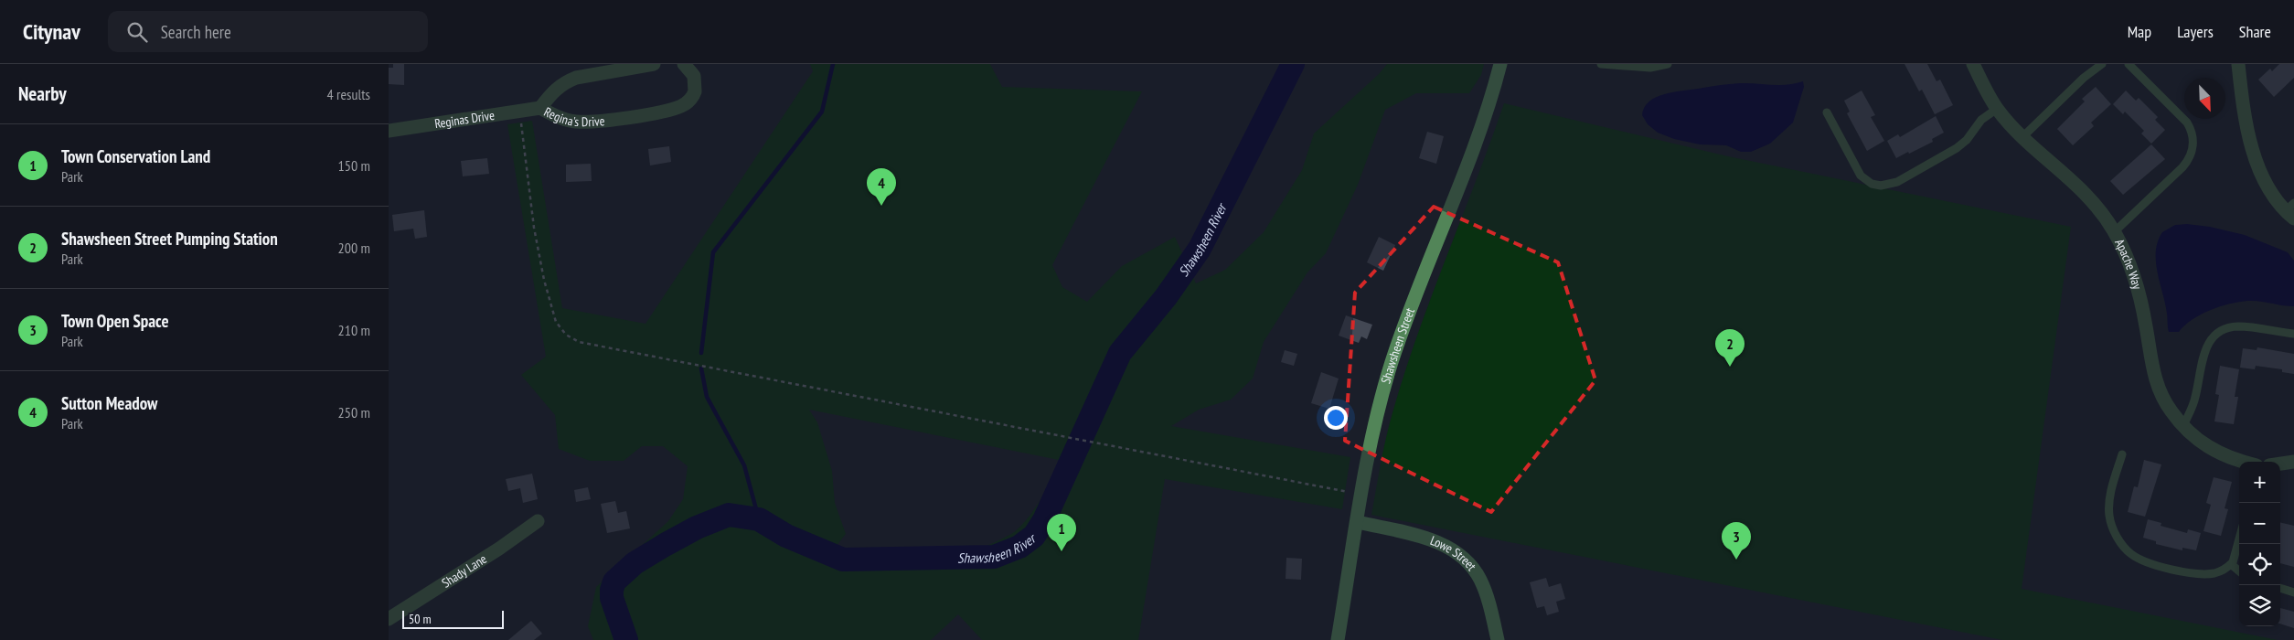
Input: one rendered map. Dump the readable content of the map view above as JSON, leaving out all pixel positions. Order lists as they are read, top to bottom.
{
  "streets": {
    "main road": ["Shawsheen Street", "Lowe Street"],
    "street": [
      "Regina's Drive",
      "Reginas Drive",
      "Apache Way",
      "Shady Lane"
    ]
  },
  "crossings": [
    ["Regina's Drive", "Reginas Drive"],
    ["Shawsheen Street", "Lowe Street"]
  ],
  "water": ["Shawsheen River"],
  "scale_bar": "50 m",
  "north": "bottom right",
  "page": {
    "header": "Citynav",
    "search": "Search here",
    "nav": ["Map", "Layers", "Share"],
    "heading": ["Nearby", "4 results"],
    "list": [
      {
        "mark": "1",
        "name": "Town Conservation Land",
        "note": "Park",
        "value": "150 m"
      },
      {
        "mark": "2",
        "name": "Shawsheen Street Pumping Station",
        "note": "Park",
        "value": "200 m"
      },
      {
        "mark": "3",
        "name": "Town Open Space",
        "note": "Park",
        "value": "210 m"
      },
      {
        "mark": "4",
        "name": "Sutton Meadow",
        "note": "Park",
        "value": "250 m"
      }
    ],
    "pins": [
      "4",
      "2",
      "1",
      "3"
    ],
    "map_buttons": ["+", "−"],
    "scale": "50 m"
  }
}
